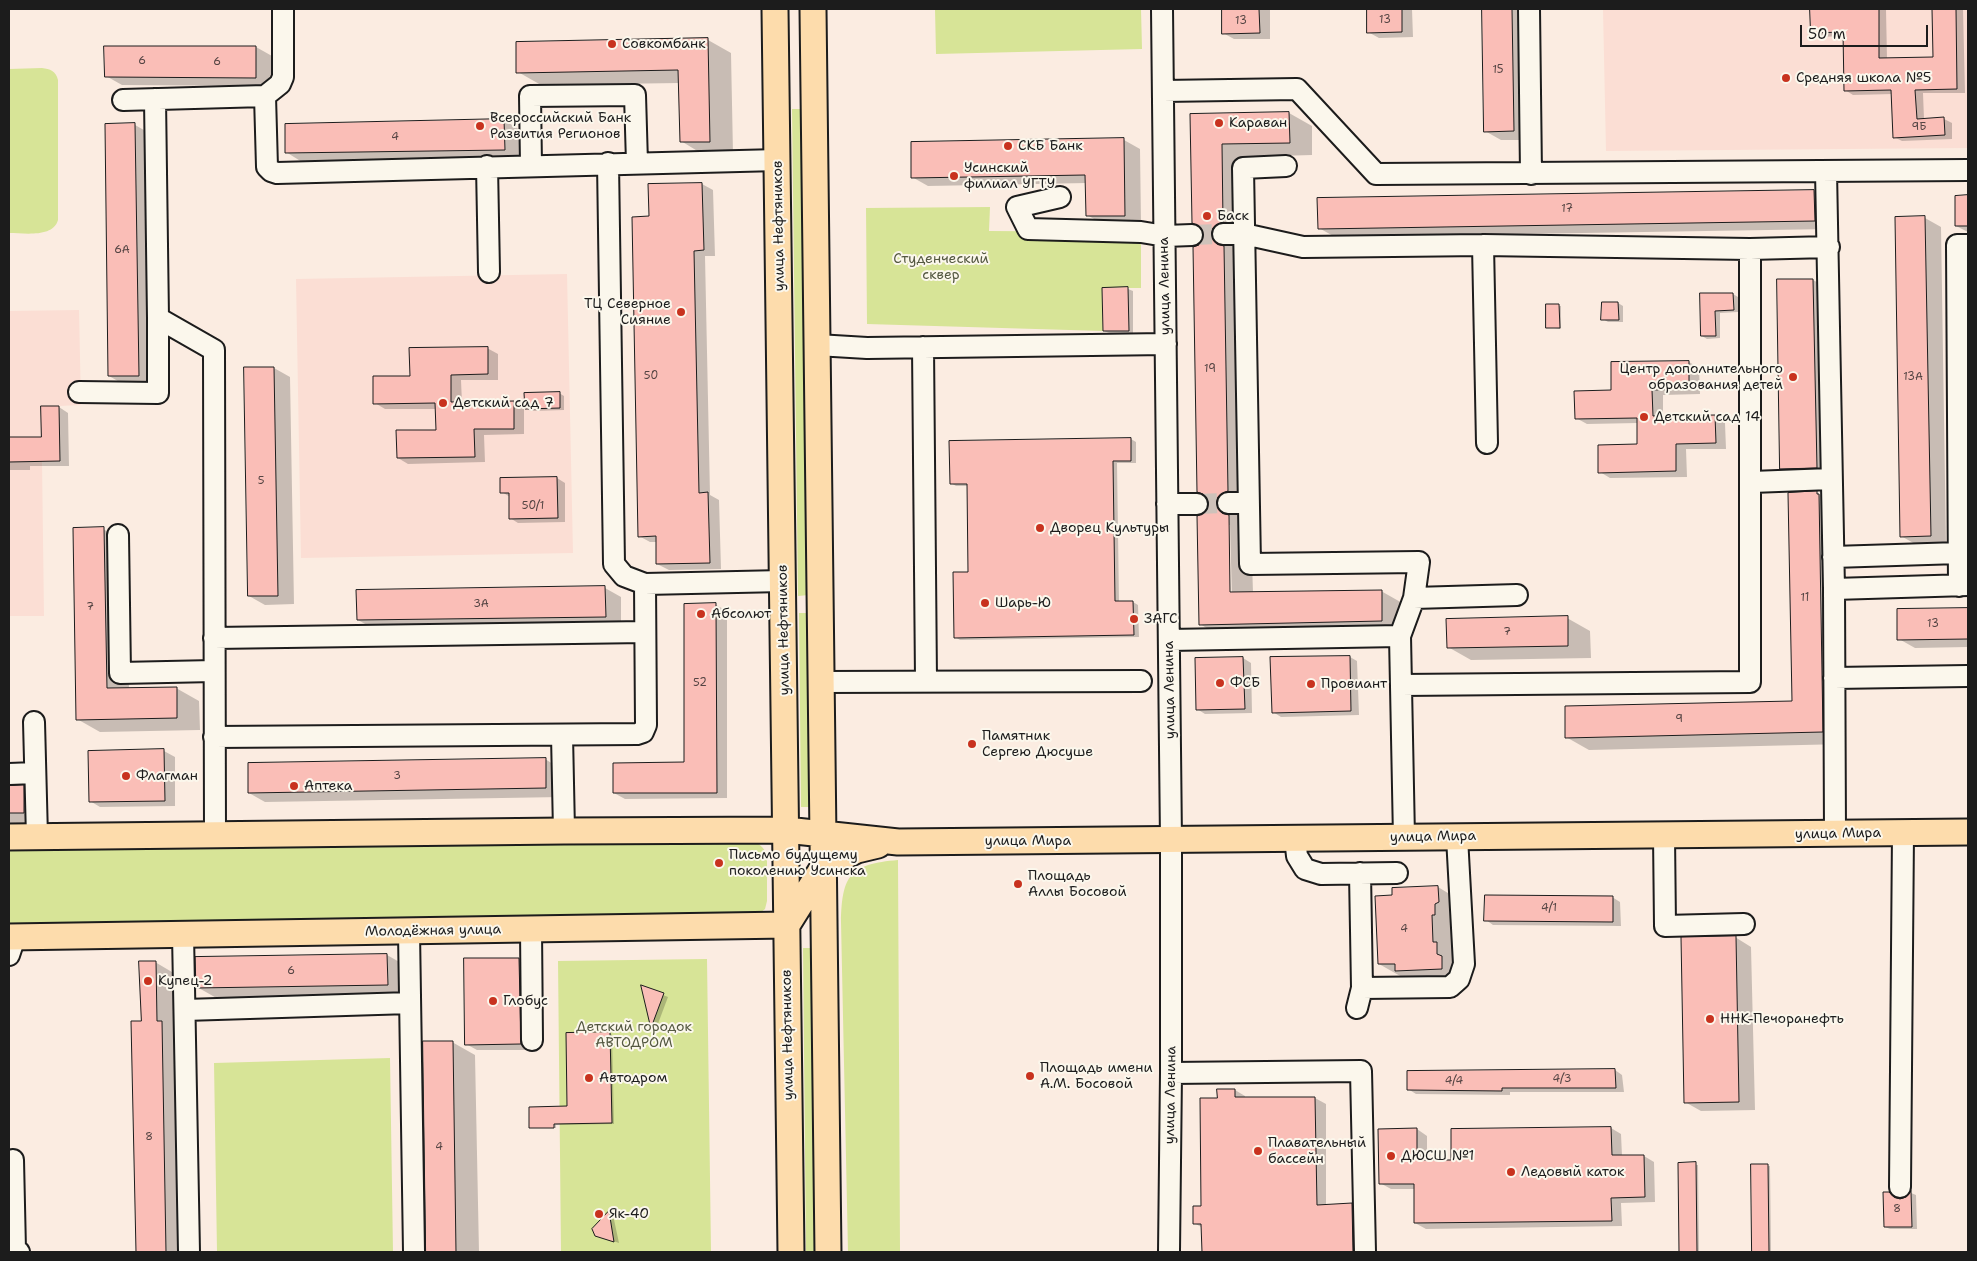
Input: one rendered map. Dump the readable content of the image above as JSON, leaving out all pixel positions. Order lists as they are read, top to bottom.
{
  "streets": {
    "main road": ["улица Нефтяников", "улица Мира", "Молодёжная улица"],
    "street": ["улица Ленина"]
  },
  "crossings": [
    ["улица Нефтяников", "Молодёжная улица"],
    ["улица Ленина", "улица Мира"]
  ],
  "parks": ["Студенческий сквер", "Детский городок АВТОДРОМ"],
  "places": [
    "Совкомбанк",
    "Средняя школа №5",
    "Караван",
    "Всероссийский Банк Развития Регионов",
    "СКБ Банк",
    "Усинский филиал УГТУ",
    "Баск",
    "ТЦ Северное Сияние",
    "Центр дополнительного образования детей",
    "Детский сад 7",
    "Детский сад 14",
    "Дворец Культуры",
    "Шарь-Ю",
    "Абсолют",
    "ЗАГС",
    "ФСБ",
    "Провиант",
    "Памятник Сергею Дюсуше",
    "Флагман",
    "Аптека",
    "Письмо будущему поколению Усинска",
    "Площадь Аллы Босовой",
    "Купец-2",
    "Глобус",
    "ННК-Печоранефть",
    "Площадь имени А.М. Босовой",
    "Автодром",
    "Плавательный бассейн",
    "ДЮСШ №1",
    "Ледовый каток",
    "Як-40"
  ],
  "house_numbers": [
    "13",
    "13",
    "6",
    "6",
    "15",
    "9Б",
    "4",
    "17",
    "6А",
    "19",
    "50",
    "13А",
    "5",
    "50/1",
    "11",
    "3А",
    "7",
    "13",
    "7",
    "52",
    "9",
    "3",
    "4/1",
    "4",
    "6",
    "4/3",
    "4/4",
    "8",
    "4",
    "8"
  ],
  "scale_bar": "50 m"
}
